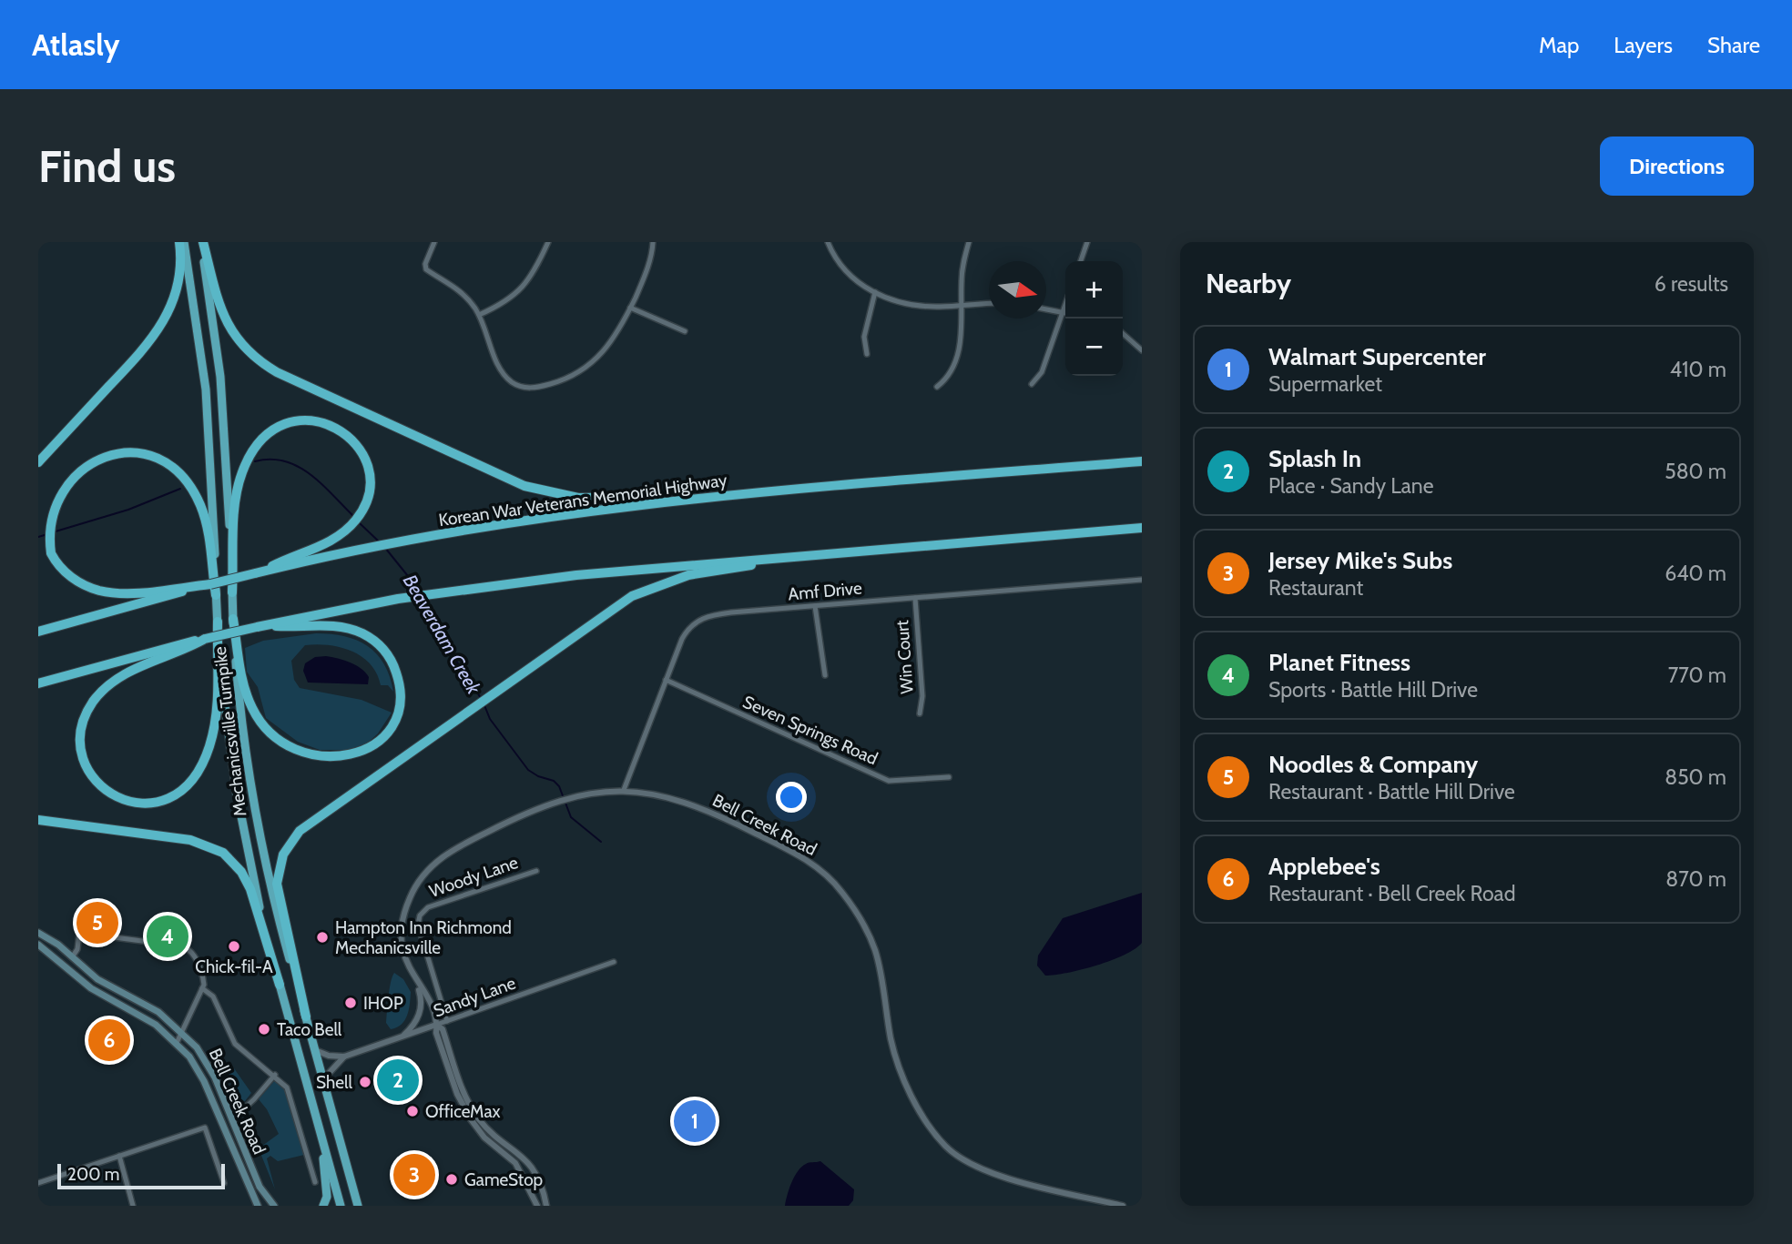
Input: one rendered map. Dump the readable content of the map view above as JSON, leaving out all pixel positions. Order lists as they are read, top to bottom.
{
  "streets": {
    "highway": ["Korean War Veterans Memorial Highway", "Mechanicsville Turnpike"],
    "main road": ["Bell Creek Road"],
    "street": [
      "Amf Drive",
      "Win Court",
      "Seven Springs Road",
      "Woody Lane",
      "Sandy Lane"
    ]
  },
  "crossings": [
    ["Amf Drive", "Win Court"],
    ["Amf Drive", "Seven Springs Road"],
    ["Amf Drive", "Bell Creek Road"],
    ["Mechanicsville Turnpike", "Sandy Lane"],
    ["Bell Creek Road", "Sandy Lane"],
    ["Woody Lane", "Sandy Lane"]
  ],
  "water": ["Beaverdam Creek"],
  "places": [
    "Hampton Inn Richmond Mechanicsville",
    "Chick-fil-A",
    "IHOP",
    "Taco Bell",
    "Shell",
    "OfficeMax",
    "GameStop"
  ],
  "scale_bar": "200 m",
  "north": "right",
  "page": {
    "header": "Atlasly",
    "nav": ["Map", "Layers", "Share"],
    "buttons": "Directions",
    "title": "Find us",
    "heading": ["Nearby", "6 results"],
    "map_buttons": ["+", "−"],
    "list": [
      {
        "mark": "1",
        "name": "Walmart Supercenter",
        "note": "Supermarket",
        "value": "410 m"
      },
      {
        "mark": "2",
        "name": "Splash In",
        "note": "Place · Sandy Lane",
        "value": "580 m"
      },
      {
        "mark": "3",
        "name": "Jersey Mike's Subs",
        "note": "Restaurant",
        "value": "640 m"
      },
      {
        "mark": "4",
        "name": "Planet Fitness",
        "note": "Sports · Battle Hill Drive",
        "value": "770 m"
      },
      {
        "mark": "5",
        "name": "Noodles & Company",
        "note": "Restaurant · Battle Hill Drive",
        "value": "850 m"
      },
      {
        "mark": "6",
        "name": "Applebee's",
        "note": "Restaurant · Bell Creek Road",
        "value": "870 m"
      }
    ],
    "pins": [
      "5",
      "4",
      "6",
      "2",
      "1",
      "3"
    ],
    "scale": "200 m"
  }
}
